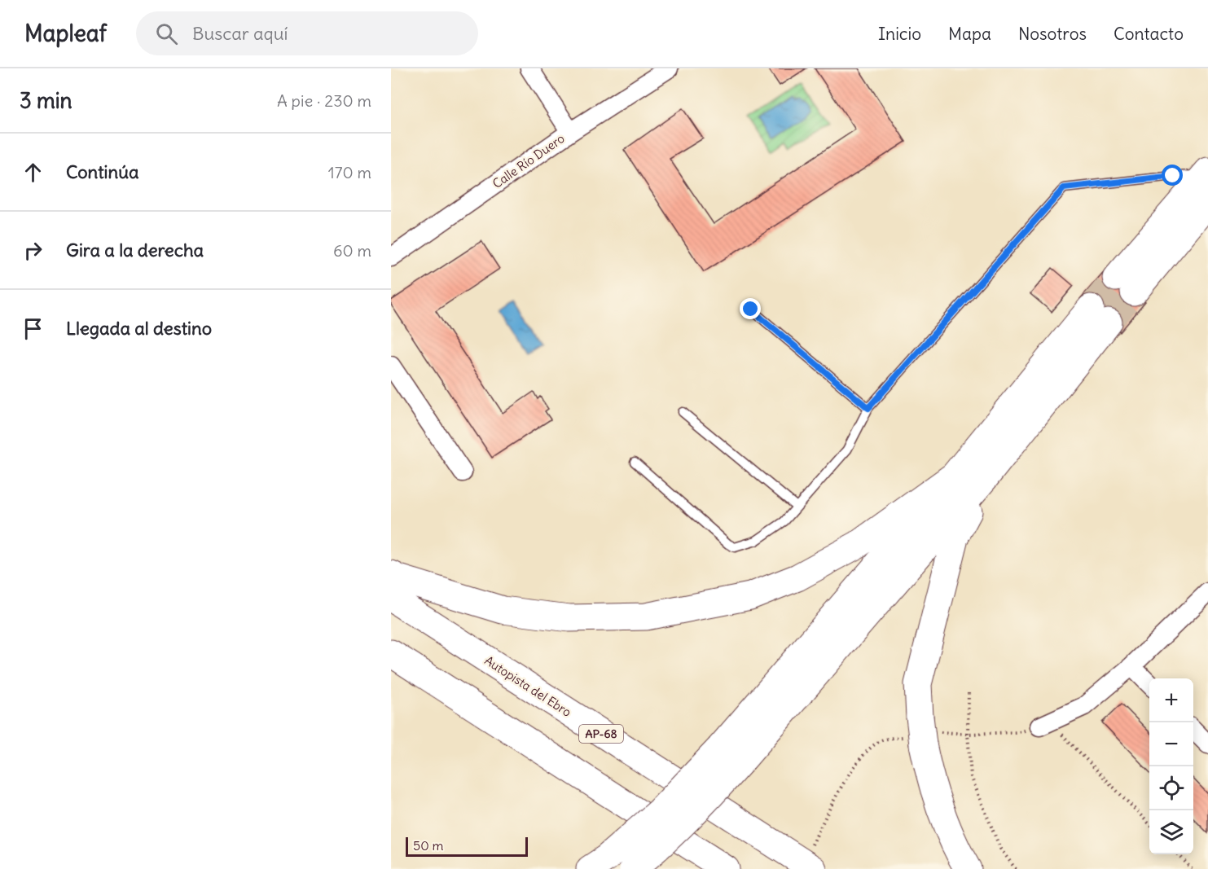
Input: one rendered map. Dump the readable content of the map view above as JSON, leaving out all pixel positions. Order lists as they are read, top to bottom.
{
  "streets": {
    "highway": ["Autopista del Ebro", "AP-68"],
    "street": ["Calle Río Duero"]
  },
  "scale_bar": "50 m",
  "page": {
    "header": "Mapleaf",
    "search": "Buscar aquí",
    "nav": [
      "Inicio",
      "Mapa",
      "Nosotros",
      "Contacto"
    ],
    "heading": ["3 min", "A pie · 230 m"],
    "list": [
      ["Continúa", "170 m"],
      ["Gira a la derecha", "60 m"],
      "Llegada al destino"
    ],
    "map_buttons": ["+", "−"],
    "scale": "50 m"
  }
}
